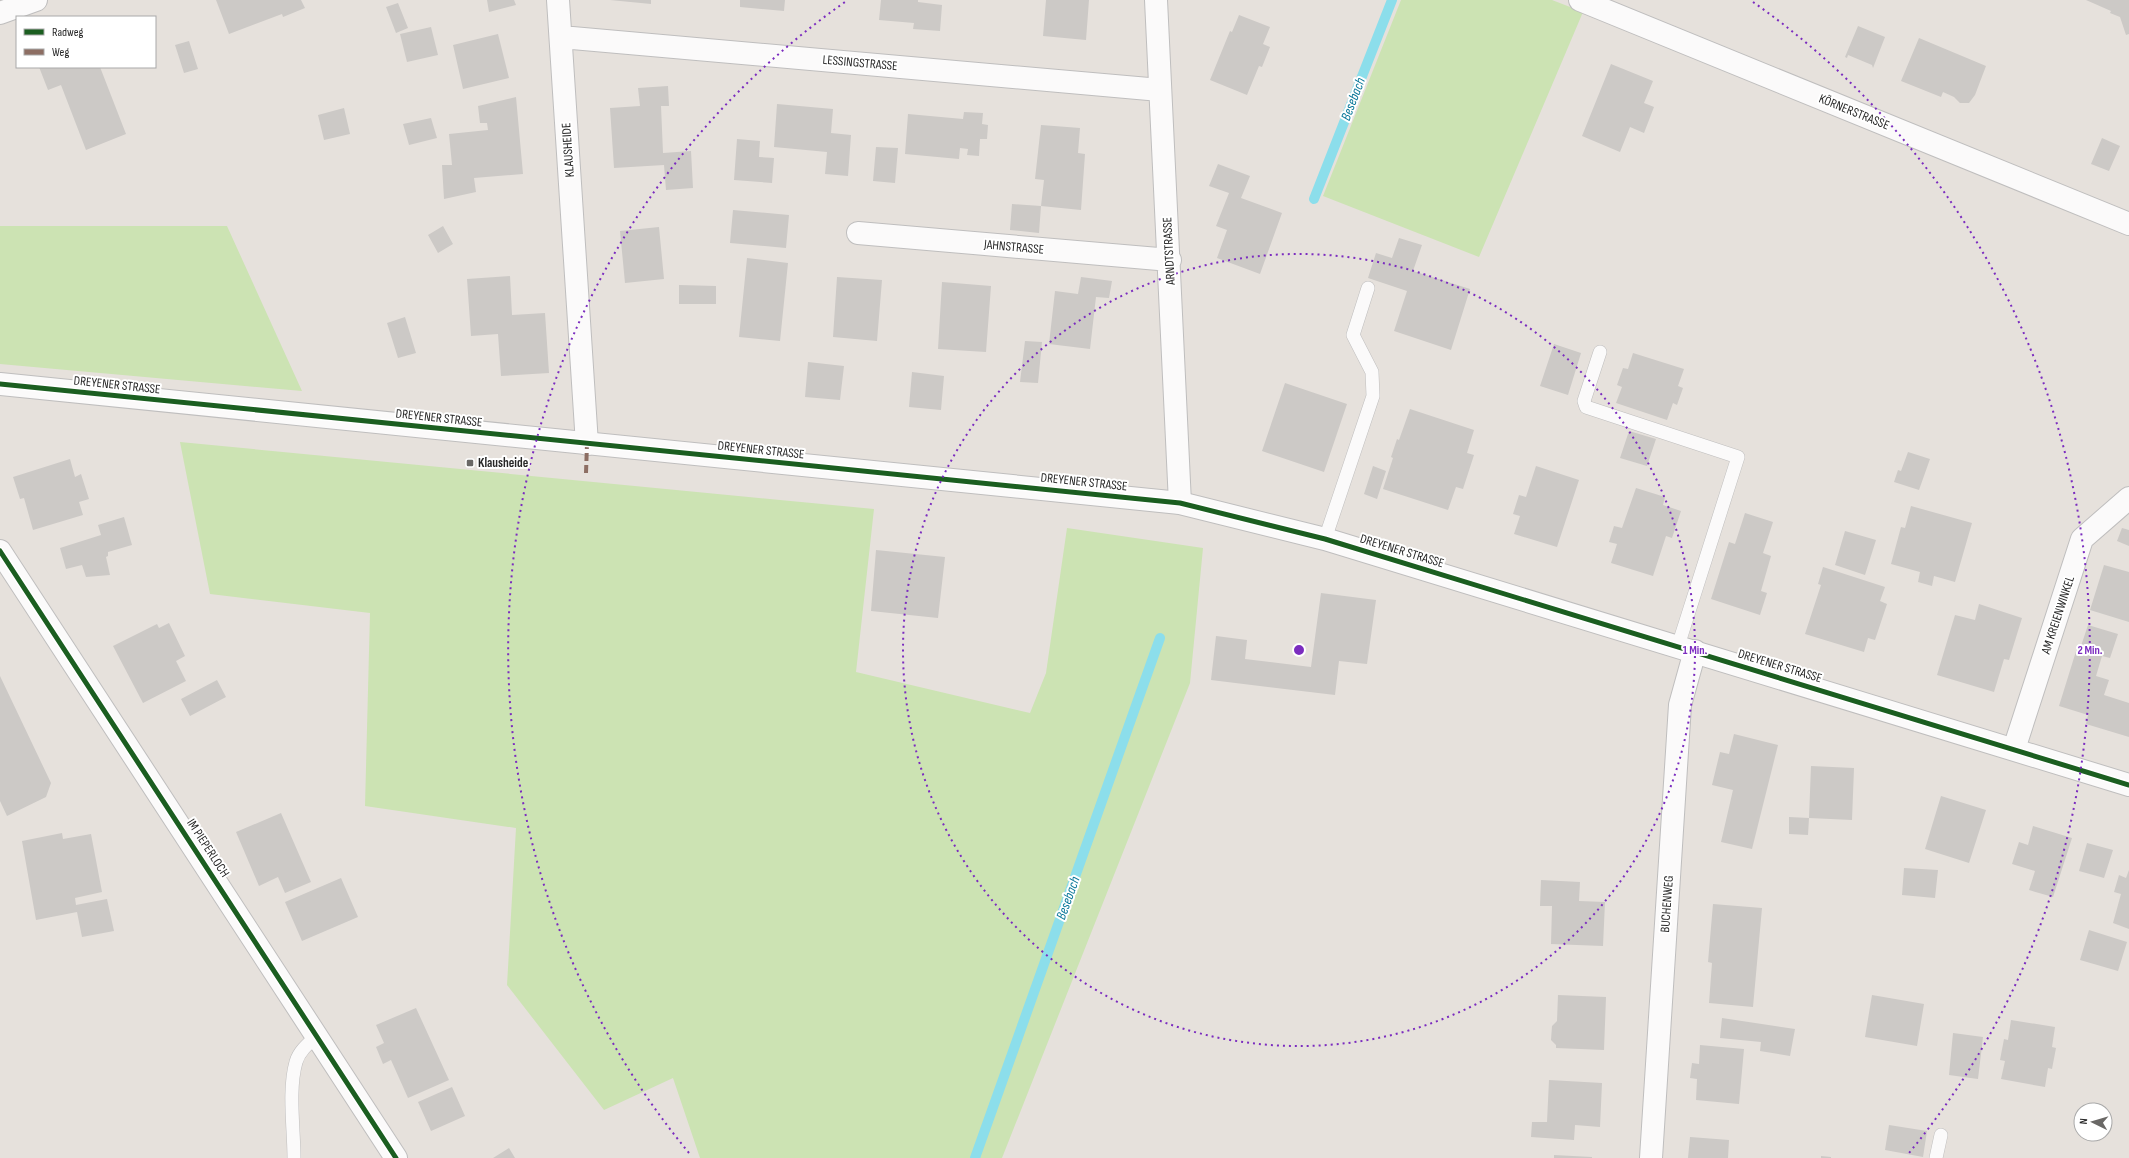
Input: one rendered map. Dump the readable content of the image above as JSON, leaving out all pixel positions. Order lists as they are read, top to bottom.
{
  "streets": {
    "street": [
      "LESSINGSTRASSE",
      "KÖRNERSTRASSE",
      "KLAUSHEIDE",
      "JAHNSTRASSE",
      "ARNDTSTRASSE",
      "DREYENER STRASSE",
      "AM KREIENWINKEL",
      "IM PIEPERLOCH",
      "BUCHENWEG"
    ]
  },
  "crossings": [
    ["LESSINGSTRASSE", "KLAUSHEIDE"],
    ["LESSINGSTRASSE", "ARNDTSTRASSE"],
    ["KLAUSHEIDE", "DREYENER STRASSE"],
    ["JAHNSTRASSE", "ARNDTSTRASSE"],
    ["ARNDTSTRASSE", "DREYENER STRASSE"],
    ["DREYENER STRASSE", "AM KREIENWINKEL"],
    ["DREYENER STRASSE", "BUCHENWEG"]
  ],
  "water": ["Besebach"],
  "places": {
    "transit": ["Klausheide"]
  },
  "legend": ["Radweg", "Weg"],
  "north": "left",
  "rings": ["1 Min.", "2 Min."]
}
